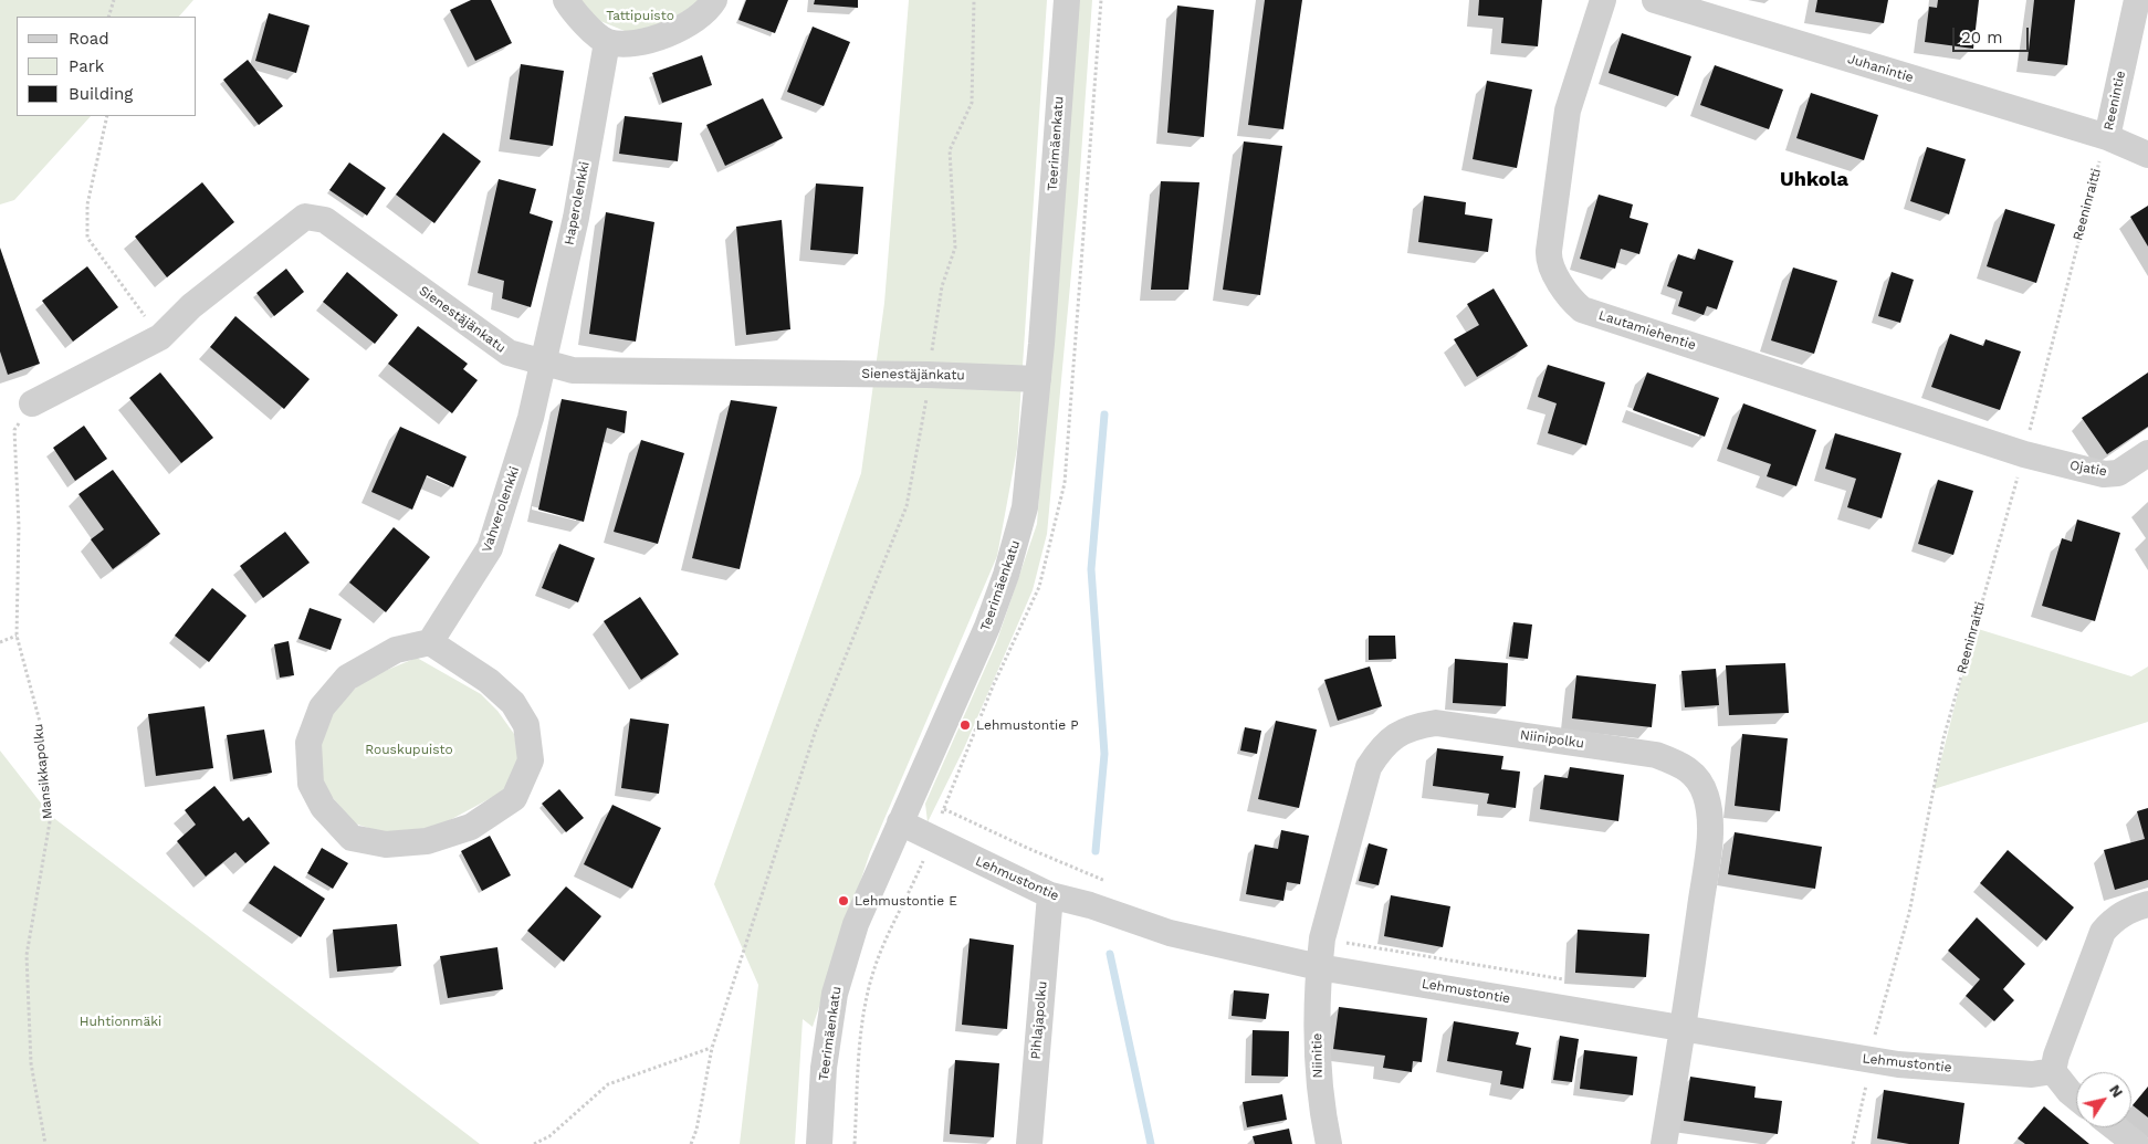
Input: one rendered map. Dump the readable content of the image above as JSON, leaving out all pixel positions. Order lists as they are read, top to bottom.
{
  "streets": {
    "street": [
      "Juhanintie",
      "Reenintie",
      "Teerimäenkatu",
      "Haperolenkki",
      "Sienestäjänkatu",
      "Lautamiehentie",
      "Ojatie",
      "Vahverolenkki",
      "Niinipolku",
      "Lehmustontie",
      "Pihlajapolku",
      "Niinitie"
    ],
    "path": ["Reeninraitti", "Mansikkapolku"]
  },
  "crossings": [
    ["Juhanintie", "Reenintie"],
    ["Juhanintie", "Reeninraitti"],
    ["Reenintie", "Reeninraitti"],
    ["Teerimäenkatu", "Sienestäjänkatu"],
    ["Teerimäenkatu", "Lehmustontie"],
    ["Haperolenkki", "Sienestäjänkatu"],
    ["Haperolenkki", "Vahverolenkki"],
    ["Reeninraitti", "Lautamiehentie"],
    ["Reeninraitti", "Ojatie"],
    ["Reeninraitti", "Lehmustontie"],
    ["Sienestäjänkatu", "Vahverolenkki"],
    ["Sienestäjänkatu", "Mansikkapolku"],
    ["Lautamiehentie", "Ojatie"],
    ["Niinipolku", "Lehmustontie"],
    ["Niinipolku", "Niinitie"],
    ["Lehmustontie", "Pihlajapolku"],
    ["Lehmustontie", "Niinitie"]
  ],
  "districts": ["Uhkola"],
  "parks": ["Tattipuisto", "Rouskupuisto", "Huhtionmäki"],
  "places": ["Lehmustontie P", "Lehmustontie E"],
  "legend": ["Road", "Park", "Building"],
  "scale_bar": "20 m",
  "north": "top right"
}
